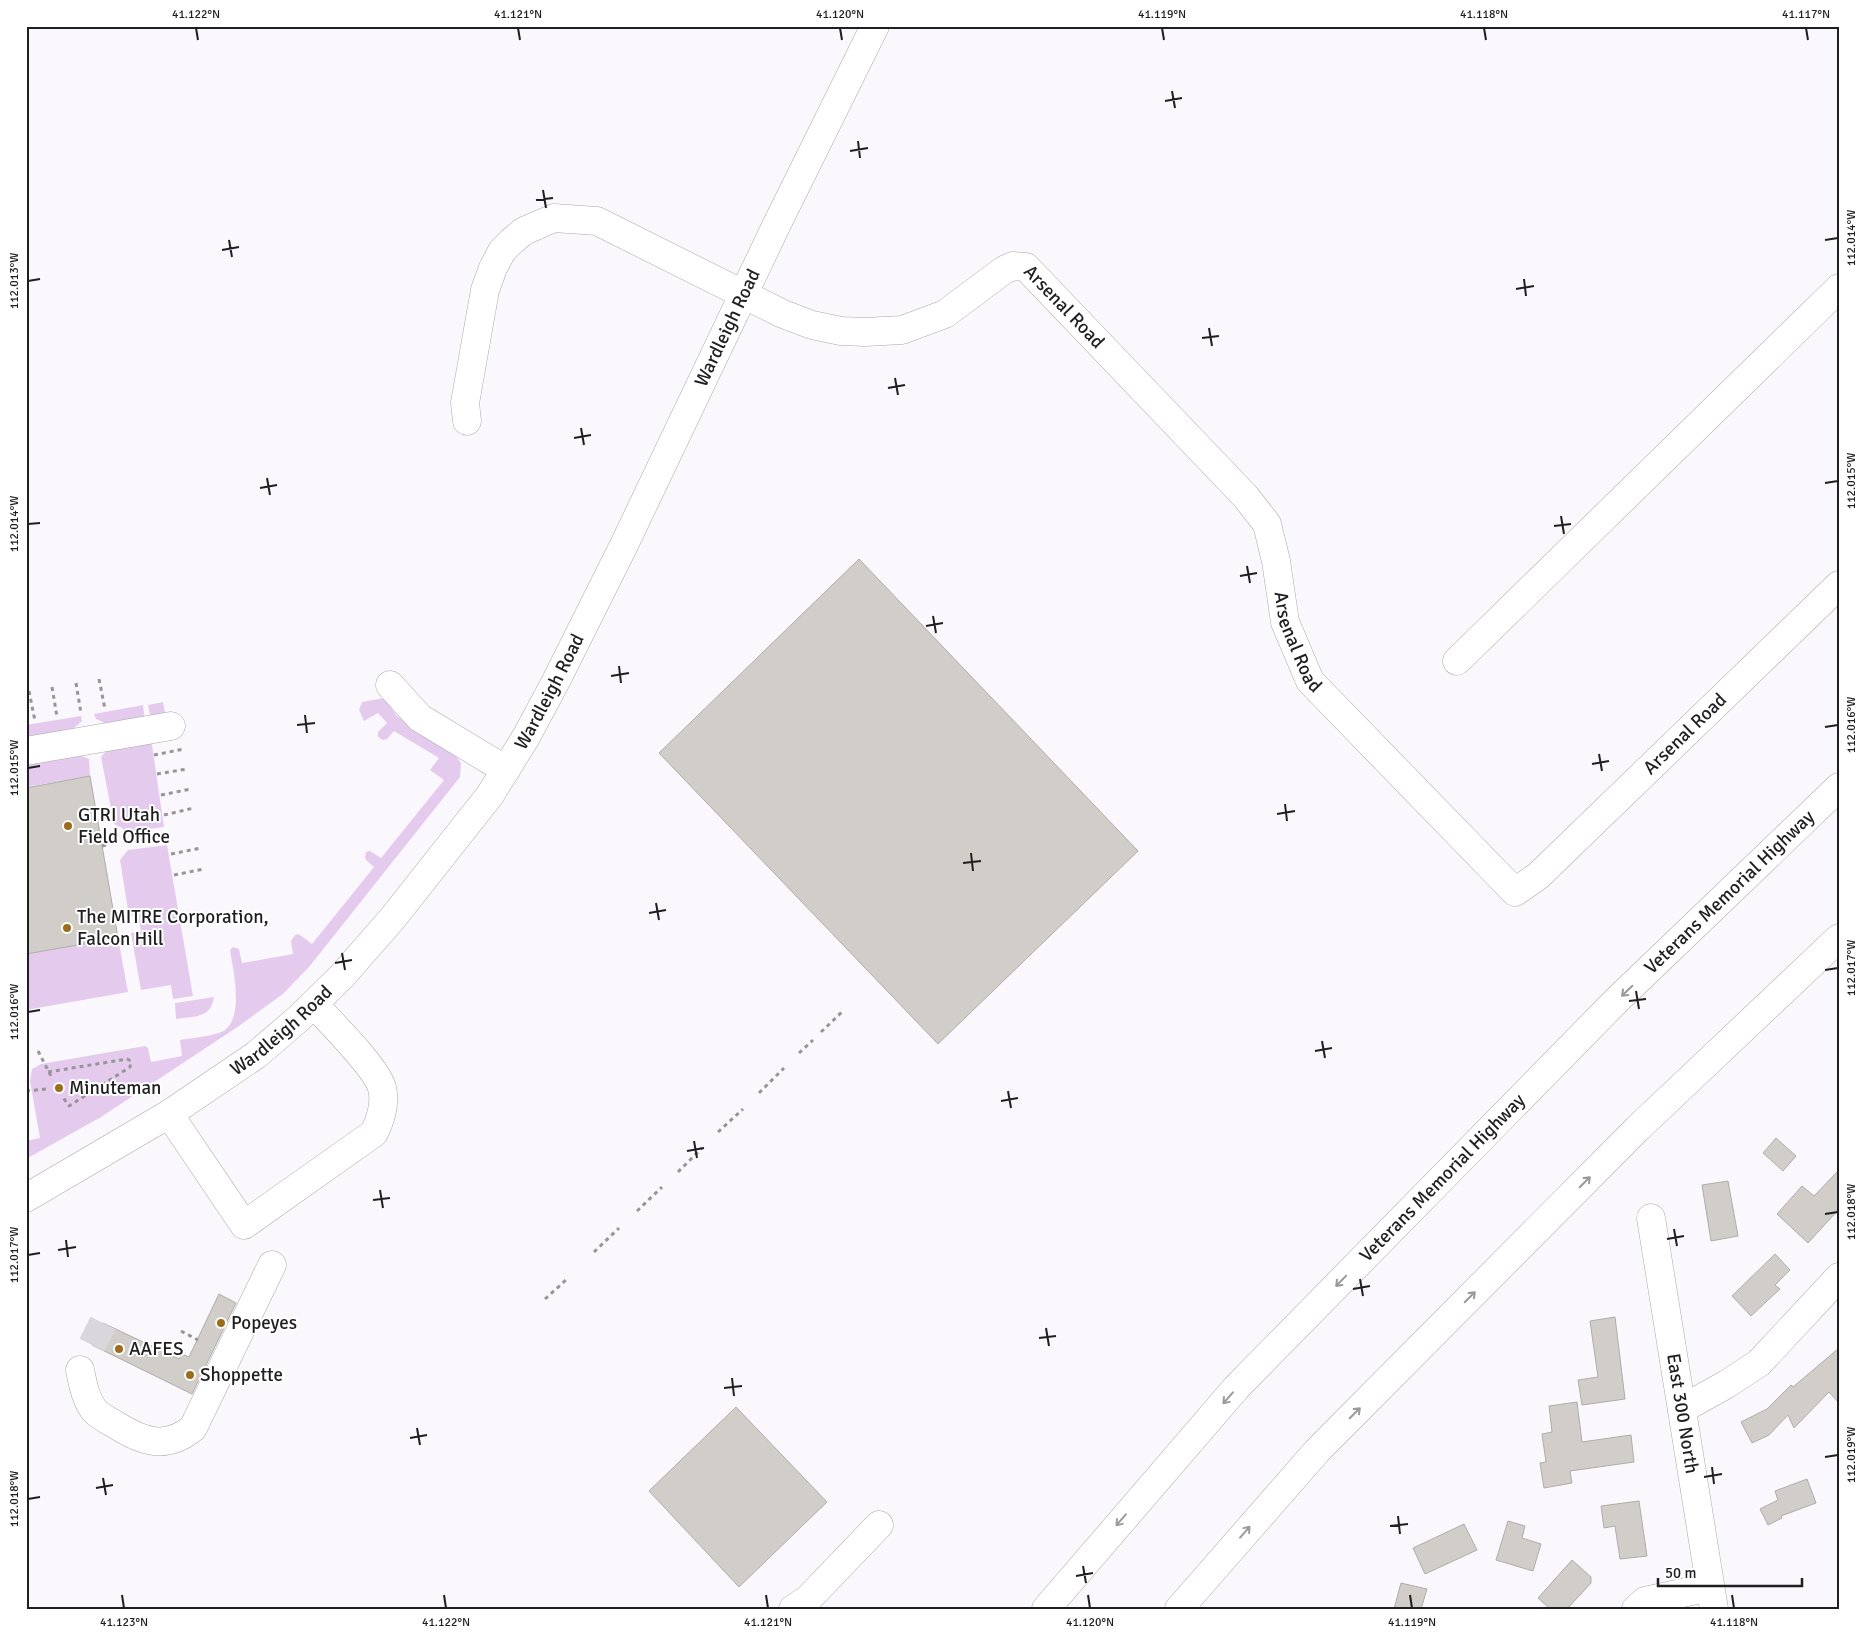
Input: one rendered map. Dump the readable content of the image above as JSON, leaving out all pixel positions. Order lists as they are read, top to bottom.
{
  "streets": {
    "main road": [
      "Arsenal Road",
      "Wardleigh Road",
      "Veterans Memorial Highway",
      "East 300 North"
    ]
  },
  "crossings": [
    ["Arsenal Road", "Wardleigh Road"]
  ],
  "places": [
    "GTRI Utah Field Office",
    "The MITRE Corporation, Falcon Hill",
    "Minuteman",
    "Popeyes",
    "AAFES",
    "Shoppette"
  ],
  "scale_bar": "50 m",
  "coordinates": [
    "41.122°N",
    "41.121°N",
    "41.120°N",
    "41.119°N",
    "41.118°N",
    "41.117°N",
    "112.014°W",
    "112.013°W",
    "112.015°W",
    "112.016°W",
    "112.017°W",
    "112.018°W",
    "112.019°W",
    "41.123°N"
  ]
}
